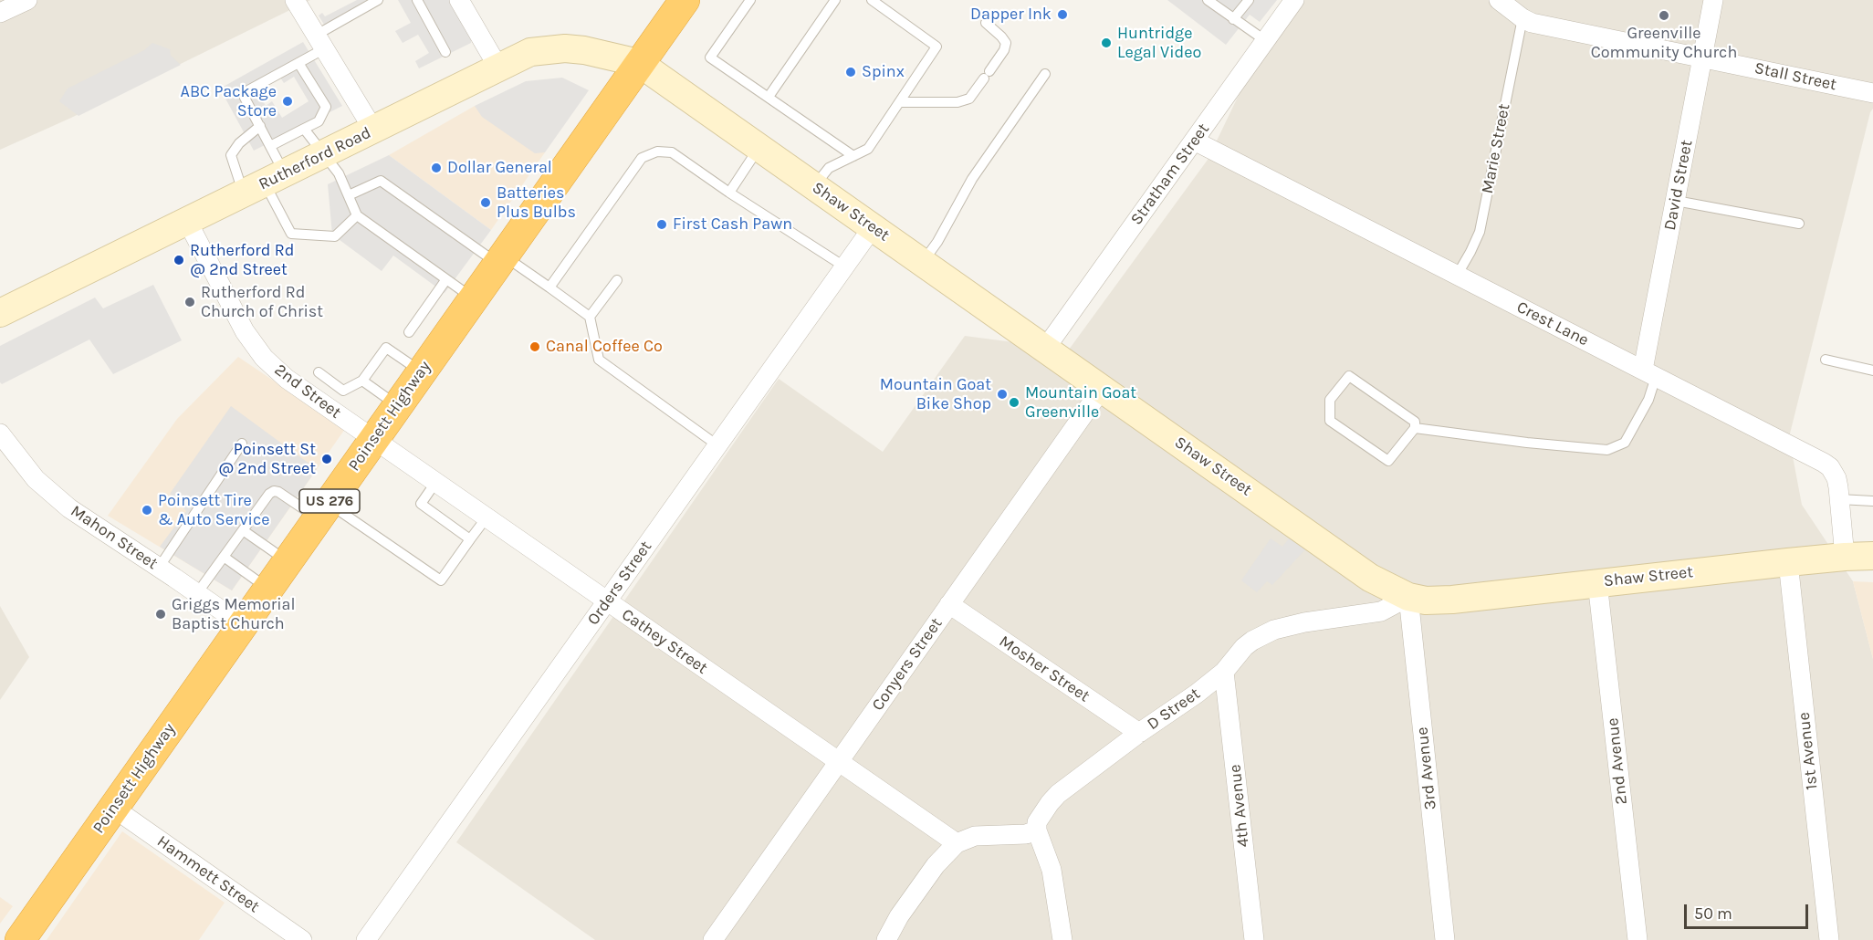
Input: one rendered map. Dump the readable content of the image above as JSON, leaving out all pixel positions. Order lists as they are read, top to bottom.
{
  "streets": {
    "highway": ["Poinsett Highway", "US 276"],
    "street": [
      "Stall Street",
      "Rutherford Road",
      "Stratham Street",
      "David Street",
      "Shaw Street",
      "Crest Lane",
      "2nd Street",
      "Mahon Street",
      "Orders Street",
      "Cathey Street",
      "Conyers Street",
      "Mosher Street",
      "D Street",
      "1st Avenue",
      "2nd Avenue",
      "3rd Avenue",
      "4th Avenue",
      "Hammett Street"
    ],
    "lane": ["Marie Street"]
  },
  "crossings": [
    ["Stall Street", "Marie Street"],
    ["Stall Street", "David Street"],
    ["Marie Street", "Crest Lane"],
    ["Rutherford Road", "Shaw Street"],
    ["Rutherford Road", "2nd Street"],
    ["Rutherford Road", "Poinsett Highway"],
    ["Stratham Street", "Shaw Street"],
    ["Stratham Street", "Crest Lane"],
    ["David Street", "Crest Lane"],
    ["Shaw Street", "Crest Lane"],
    ["Shaw Street", "Poinsett Highway"],
    ["Shaw Street", "Orders Street"],
    ["Shaw Street", "Conyers Street"],
    ["Shaw Street", "D Street"],
    ["Shaw Street", "1st Avenue"],
    ["Shaw Street", "2nd Avenue"],
    ["Shaw Street", "3rd Avenue"],
    ["2nd Street", "Poinsett Highway"],
    ["2nd Street", "Cathey Street"],
    ["Poinsett Highway", "Mahon Street"],
    ["Poinsett Highway", "Cathey Street"],
    ["Poinsett Highway", "Hammett Street"],
    ["Orders Street", "Cathey Street"],
    ["Cathey Street", "Conyers Street"],
    ["Conyers Street", "Mosher Street"],
    ["Mosher Street", "D Street"],
    ["D Street", "3rd Avenue"],
    ["D Street", "4th Avenue"]
  ],
  "places": [
    "Dapper Ink",
    "Greenville Community Church",
    "Huntridge Legal Video",
    "Spinx",
    "ABC Package Store",
    "Dollar General",
    "Batteries Plus Bulbs",
    "First Cash Pawn",
    "Rutherford Rd @ 2nd Street",
    "Rutherford Rd Church of Christ",
    "Canal Coffee Co",
    "Mountain Goat Bike Shop",
    "Mountain Goat Greenville",
    "Poinsett St @ 2nd Street",
    "Poinsett Tire & Auto Service",
    "Griggs Memorial Baptist Church"
  ],
  "scale_bar": "50 m"
}
